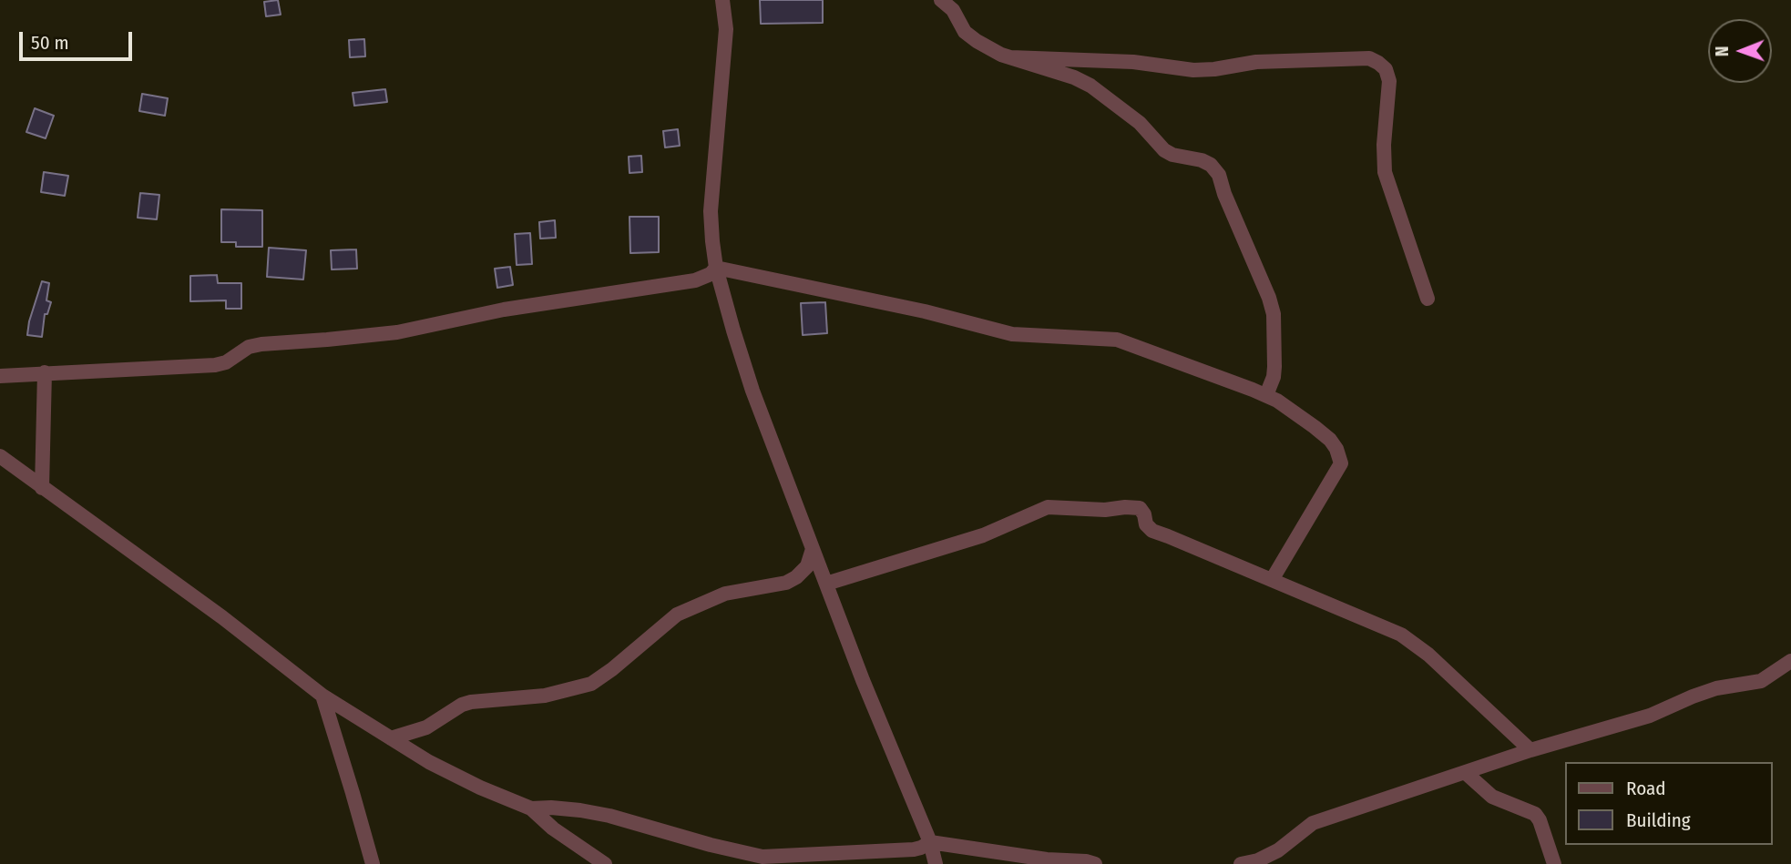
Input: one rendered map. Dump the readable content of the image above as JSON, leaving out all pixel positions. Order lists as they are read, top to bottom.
{
  "legend": ["Road", "Building"],
  "scale_bar": "50 m",
  "north": "left"
}
